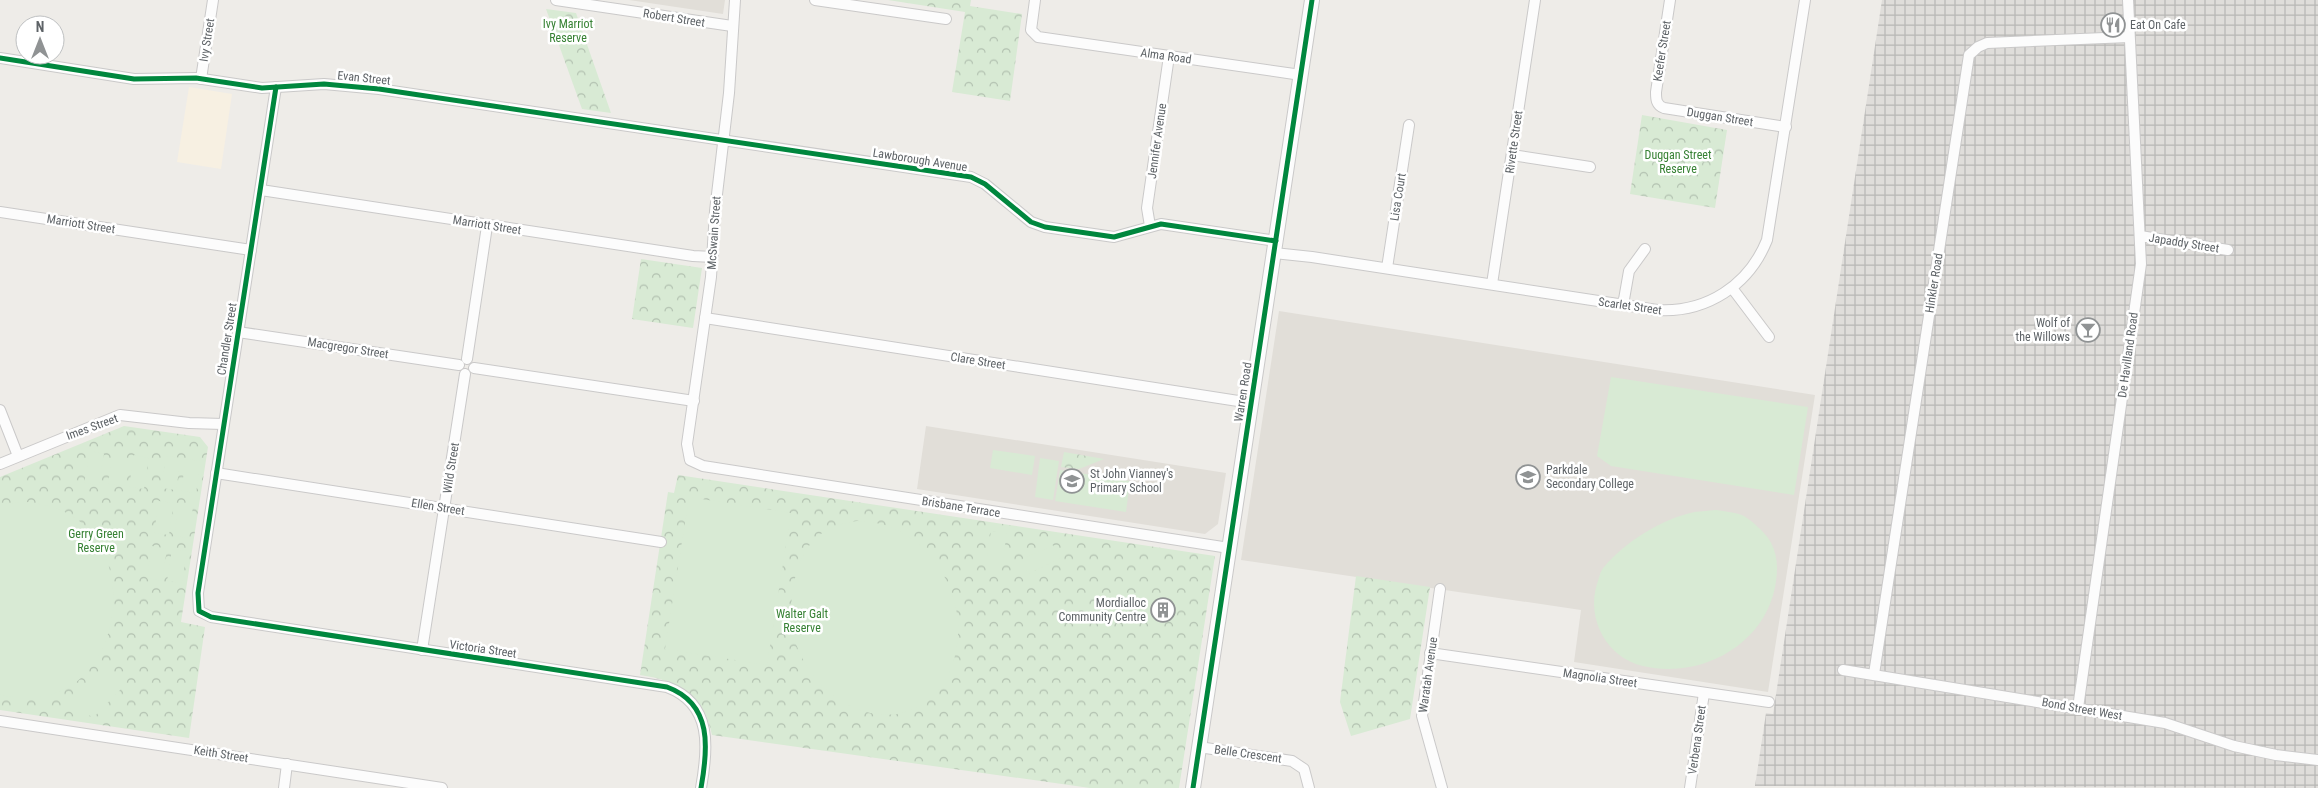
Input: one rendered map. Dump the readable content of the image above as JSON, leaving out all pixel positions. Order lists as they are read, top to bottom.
{
  "streets": {
    "street": [
      "Robert Street",
      "Ivy Street",
      "Keefer Street",
      "Alma Road",
      "Evan Street",
      "Duggan Street",
      "Jennifer Avenue",
      "Rivette Street",
      "Lawborough Avenue",
      "Lisa Court",
      "Marriott Street",
      "McSwain Street",
      "Japaddy Street",
      "Hinkler Road",
      "Scarlet Street",
      "Chandler Street",
      "Macgregor Street",
      "De Havilland Road",
      "Clare Street",
      "Warren Road",
      "Imes Street",
      "Wild Street",
      "Ellen Street",
      "Brisbane Terrace",
      "Victoria Street",
      "Waratah Avenue",
      "Magnolia Street",
      "Bond Street West",
      "Verbena Street",
      "Keith Street",
      "Belle Crescent"
    ]
  },
  "crossings": [
    ["Robert Street", "McSwain Street"],
    ["Ivy Street", "Evan Street"],
    ["Keefer Street", "Duggan Street"],
    ["Alma Road", "Jennifer Avenue"],
    ["Alma Road", "Warren Road"],
    ["Evan Street", "Lawborough Avenue"],
    ["Evan Street", "McSwain Street"],
    ["Evan Street", "Chandler Street"],
    ["Duggan Street", "Scarlet Street"],
    ["Jennifer Avenue", "Lawborough Avenue"],
    ["Rivette Street", "Scarlet Street"],
    ["Lawborough Avenue", "McSwain Street"],
    ["Lawborough Avenue", "Scarlet Street"],
    ["Lawborough Avenue", "Warren Road"],
    ["Lisa Court", "Scarlet Street"],
    ["Marriott Street", "McSwain Street"],
    ["Marriott Street", "Chandler Street"],
    ["Marriott Street", "Wild Street"],
    ["McSwain Street", "Macgregor Street"],
    ["McSwain Street", "Clare Street"],
    ["McSwain Street", "Brisbane Terrace"],
    ["Japaddy Street", "De Havilland Road"],
    ["Hinkler Road", "De Havilland Road"],
    ["Hinkler Road", "Bond Street West"],
    ["Scarlet Street", "Warren Road"],
    ["Chandler Street", "Macgregor Street"],
    ["Chandler Street", "Imes Street"],
    ["Chandler Street", "Ellen Street"],
    ["Chandler Street", "Victoria Street"],
    ["Macgregor Street", "Wild Street"],
    ["De Havilland Road", "Bond Street West"],
    ["Clare Street", "Warren Road"],
    ["Warren Road", "Brisbane Terrace"],
    ["Warren Road", "Belle Crescent"],
    ["Wild Street", "Ellen Street"],
    ["Wild Street", "Victoria Street"],
    ["Waratah Avenue", "Magnolia Street"],
    ["Magnolia Street", "Verbena Street"]
  ],
  "parks": [
    "Ivy Marriot Reserve",
    "Duggan Street Reserve",
    "Gerry Green Reserve",
    "Walter Galt Reserve"
  ],
  "places": {
    "restaurant": ["Eat On Cafe"],
    "bar": ["Wolf of the Willows"],
    "school or university": ["Parkdale Secondary College", "St John Vianney's Primary School"],
    "building": ["Mordialloc Community Centre"]
  },
  "north": "top"
}
